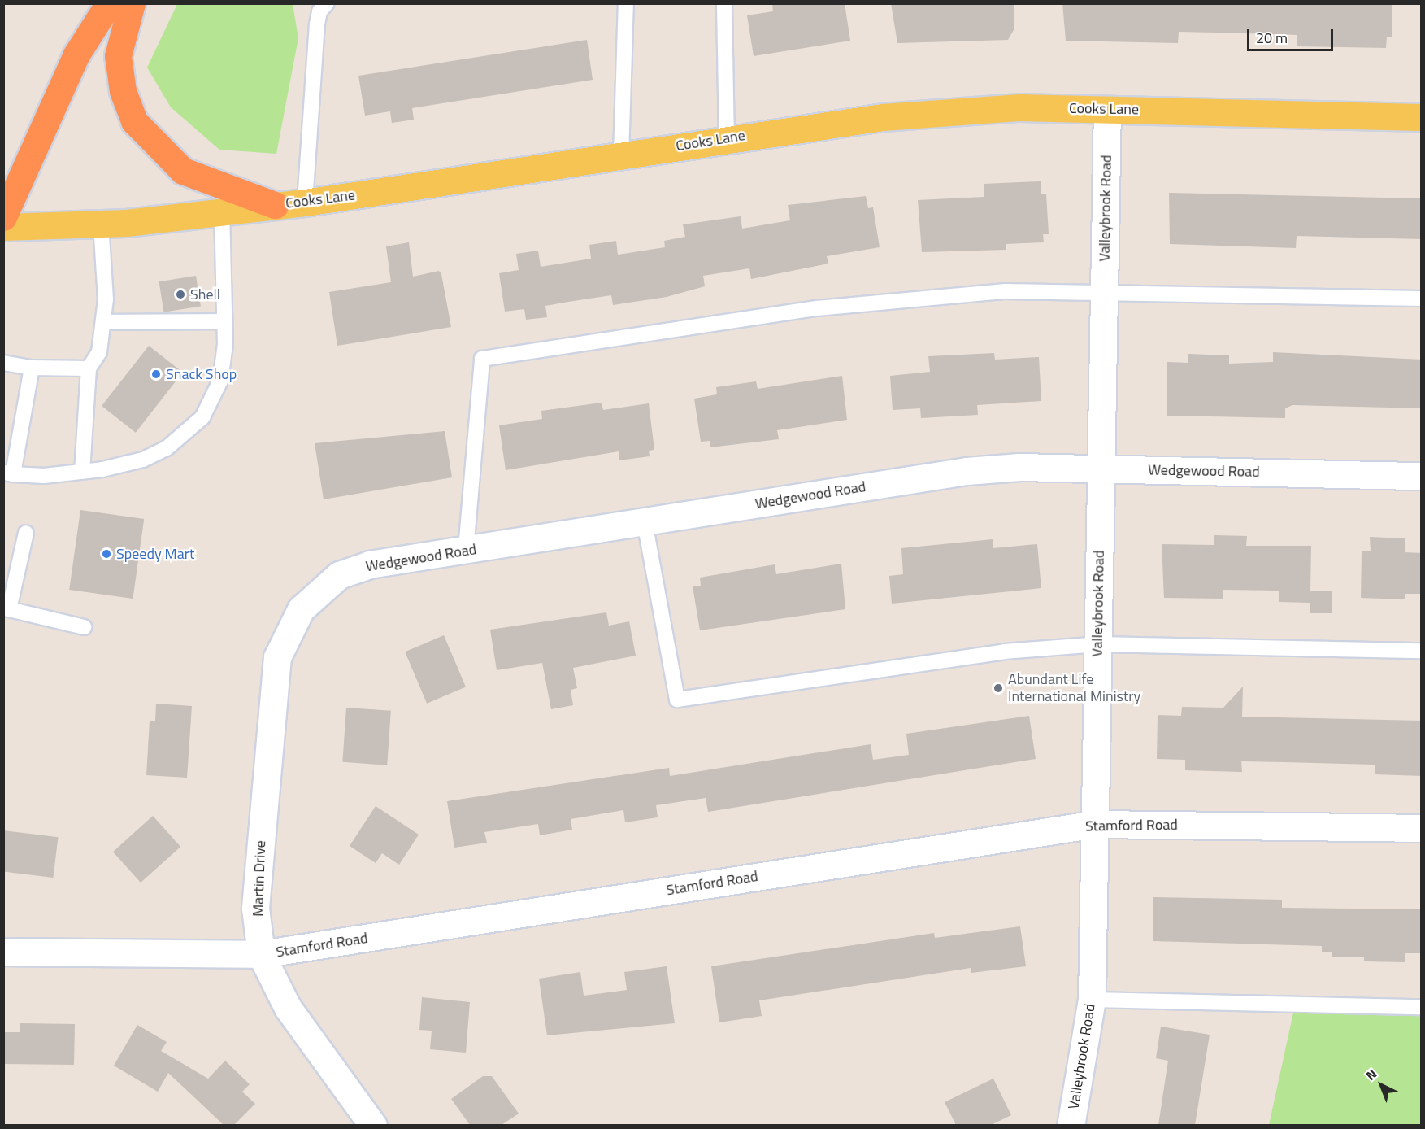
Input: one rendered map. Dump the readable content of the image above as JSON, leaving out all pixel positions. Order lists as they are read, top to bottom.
{
  "streets": {
    "main road": ["Cooks Lane"],
    "street": [
      "Valleybrook Road",
      "Wedgewood Road",
      "Stamford Road",
      "Martin Drive"
    ]
  },
  "crossings": [
    ["Cooks Lane", "Valleybrook Road"],
    ["Valleybrook Road", "Wedgewood Road"],
    ["Valleybrook Road", "Stamford Road"],
    ["Wedgewood Road", "Martin Drive"],
    ["Stamford Road", "Martin Drive"]
  ],
  "places": [
    "Shell",
    "Snack Shop",
    "Speedy Mart",
    "Abundant Life International Ministry"
  ],
  "scale_bar": "20 m",
  "north": "top left"
}
